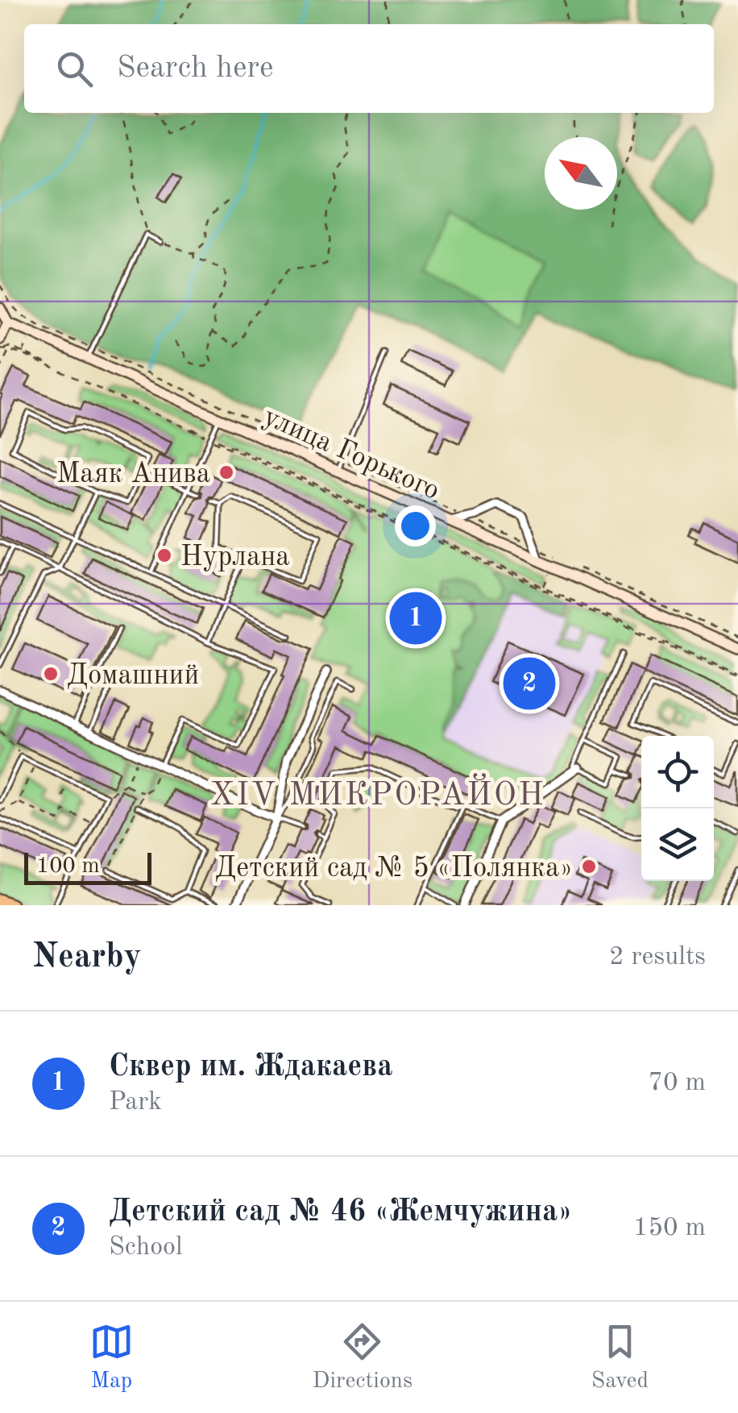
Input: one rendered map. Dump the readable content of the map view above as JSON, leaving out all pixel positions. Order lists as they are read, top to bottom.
{
  "streets": {
    "main road": ["улица Горького"]
  },
  "districts": ["XIV МИКРОРАЙОН"],
  "places": [
    "Маяк Анива",
    "Нурлана",
    "Домашний",
    "Детский сад № 5 «Полянка»"
  ],
  "scale_bar": "100 m",
  "north": "top left",
  "page": {
    "search": "Search here",
    "pins": ["1", "2"],
    "scale": "100 m",
    "heading": ["Nearby", "2 results"],
    "list": [
      {
        "mark": "1",
        "name": "Сквер им. Ждакаева",
        "note": "Park",
        "value": "70 m"
      },
      {
        "mark": "2",
        "name": "Детский сад № 46 «Жемчужина»",
        "note": "School",
        "value": "150 m"
      }
    ],
    "nav": ["Map", "Directions", "Saved"]
  }
}
